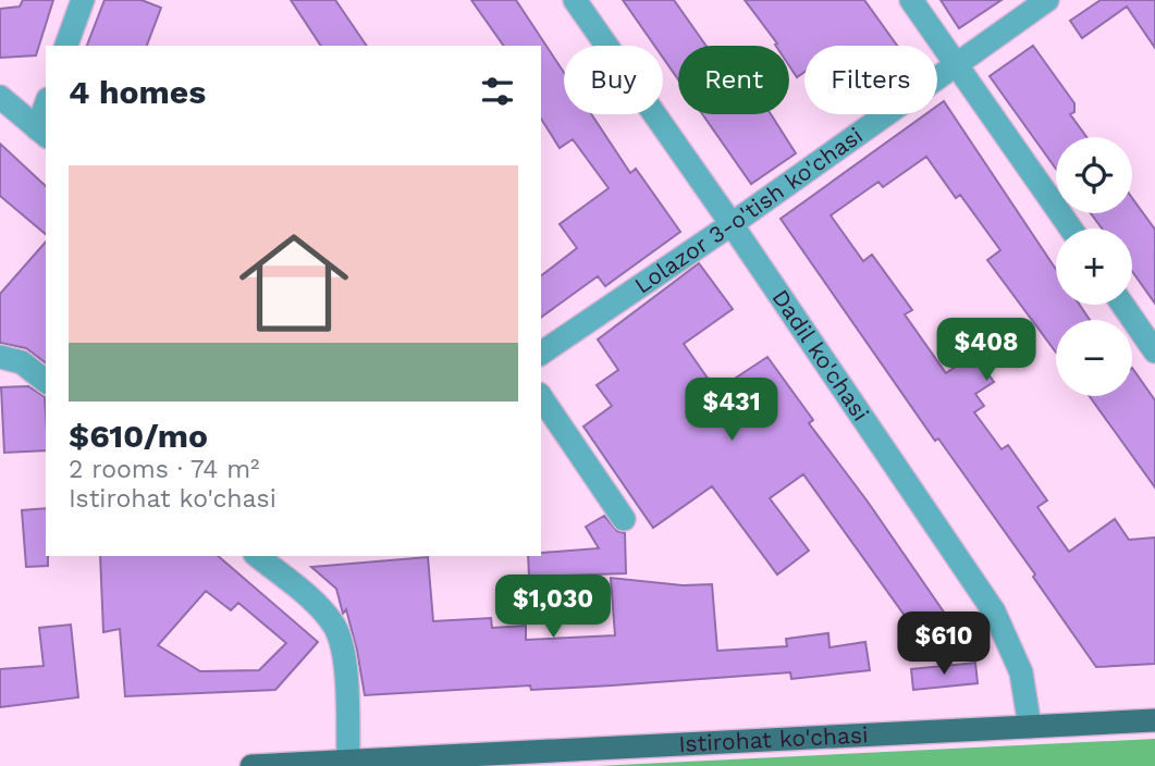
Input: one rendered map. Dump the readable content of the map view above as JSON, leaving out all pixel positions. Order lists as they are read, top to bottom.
{
  "streets": {
    "main road": ["Istirohat ko'chasi"],
    "street": ["Lolazor 3-o'tish ko'chasi", "Dadil ko'chasi"]
  },
  "crossings": [
    ["Lolazor 3-o'tish ko'chasi", "Dadil ko'chasi"],
    ["Dadil ko'chasi", "Istirohat ko'chasi"]
  ],
  "page": {
    "chip": ["Buy", "Rent", "Filters"],
    "heading": "4 homes",
    "map_buttons": ["+", "−"],
    "list": [
      {
        "name": "$610/mo",
        "note": "2 rooms · 74 m² · Istirohat ko'chasi"
      }
    ],
    "price": [
      "$408",
      "$431",
      "$1,030",
      "$610"
    ]
  }
}
